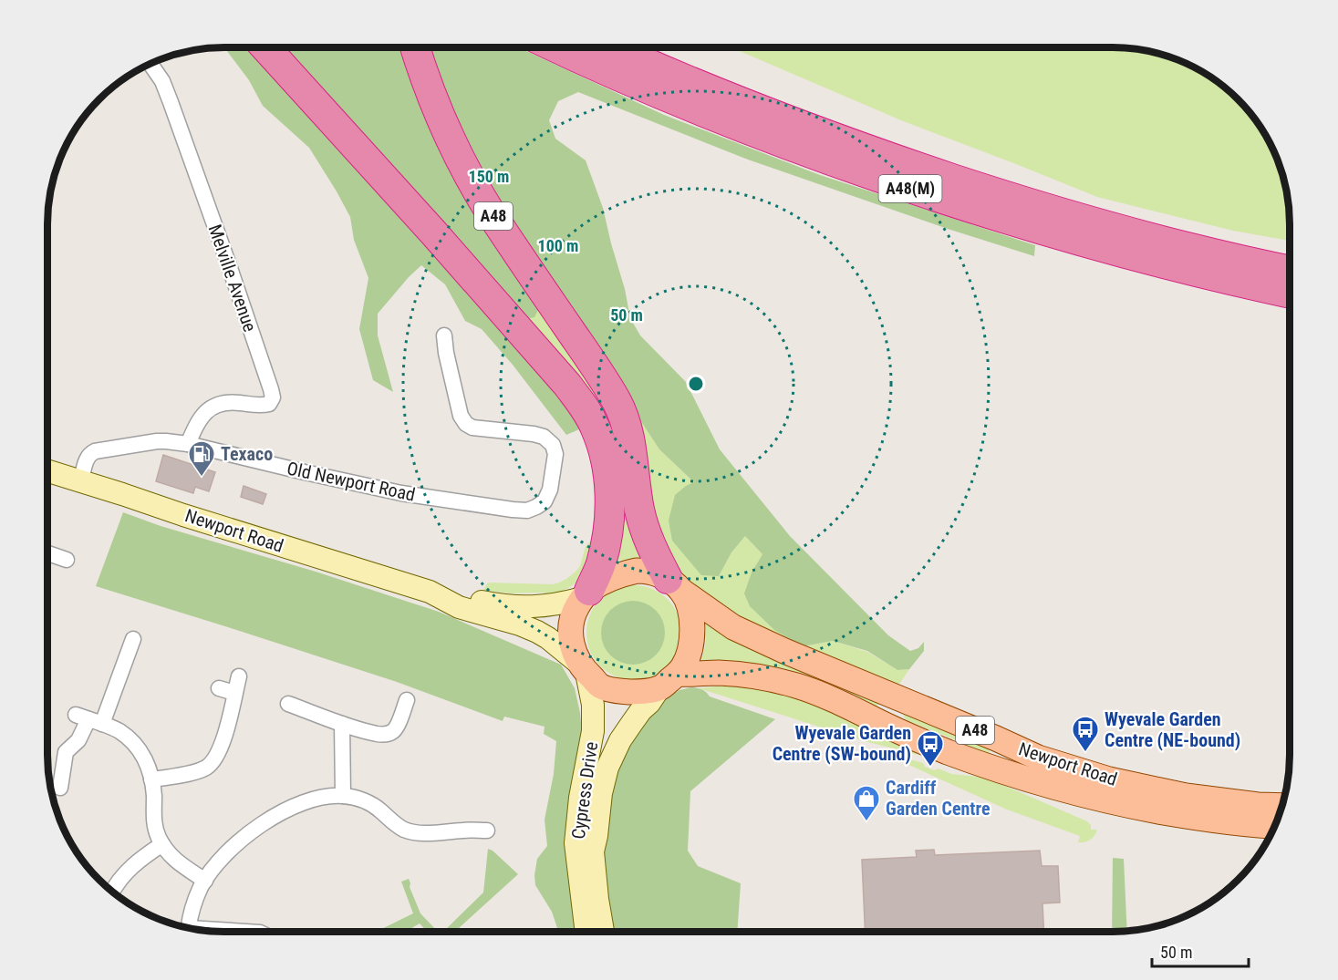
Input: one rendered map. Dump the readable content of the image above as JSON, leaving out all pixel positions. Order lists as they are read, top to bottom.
{
  "streets": {
    "highway": ["A48(M)", "A48"],
    "main road": ["Newport Road", "Cypress Drive"],
    "street": ["Melville Avenue", "Old Newport Road"]
  },
  "crossings": [
    ["A48", "Newport Road"],
    ["A48", "Cypress Drive"],
    ["Melville Avenue", "Old Newport Road"],
    ["Old Newport Road", "Newport Road"],
    ["Newport Road", "Cypress Drive"]
  ],
  "places": {
    "fuel station": ["Texaco"],
    "bus stop": ["Wyevale Garden Centre (NE-bound)", "Wyevale Garden Centre (SW-bound)"],
    "shop": ["Cardiff Garden Centre"]
  },
  "scale_bar": "50 m",
  "rings": ["150 m", "100 m", "50 m"]
}
